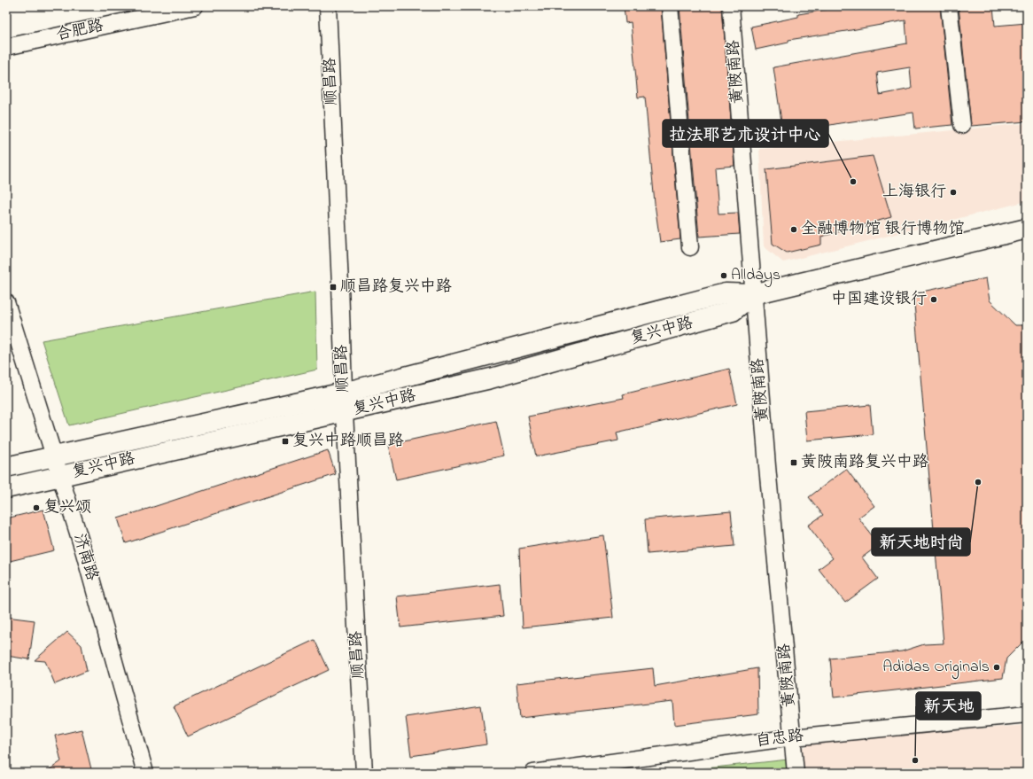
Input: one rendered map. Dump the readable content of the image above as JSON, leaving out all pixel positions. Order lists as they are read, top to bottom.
{
  "streets": {
    "main road": ["复兴中路"],
    "street": [
      "合肥路",
      "黄陂南路",
      "顺昌路",
      "济南路",
      "自忠路"
    ]
  },
  "crossings": [
    ["黄陂南路", "复兴中路"],
    ["黄陂南路", "自忠路"],
    ["顺昌路", "复兴中路"],
    ["复兴中路", "济南路"]
  ],
  "places": {
    "other": [
      "拉法耶艺术设计中心",
      "上海银行",
      "全融博物馆 银行博物馆",
      "Alldays",
      "中国建设银行",
      "新天地时尚",
      "复兴颂",
      "Adidas Originals",
      "新天地"
    ],
    "transit": ["顺昌路复兴中路", "复兴中路顺昌路", "黄陂南路复兴中路"]
  }
}
